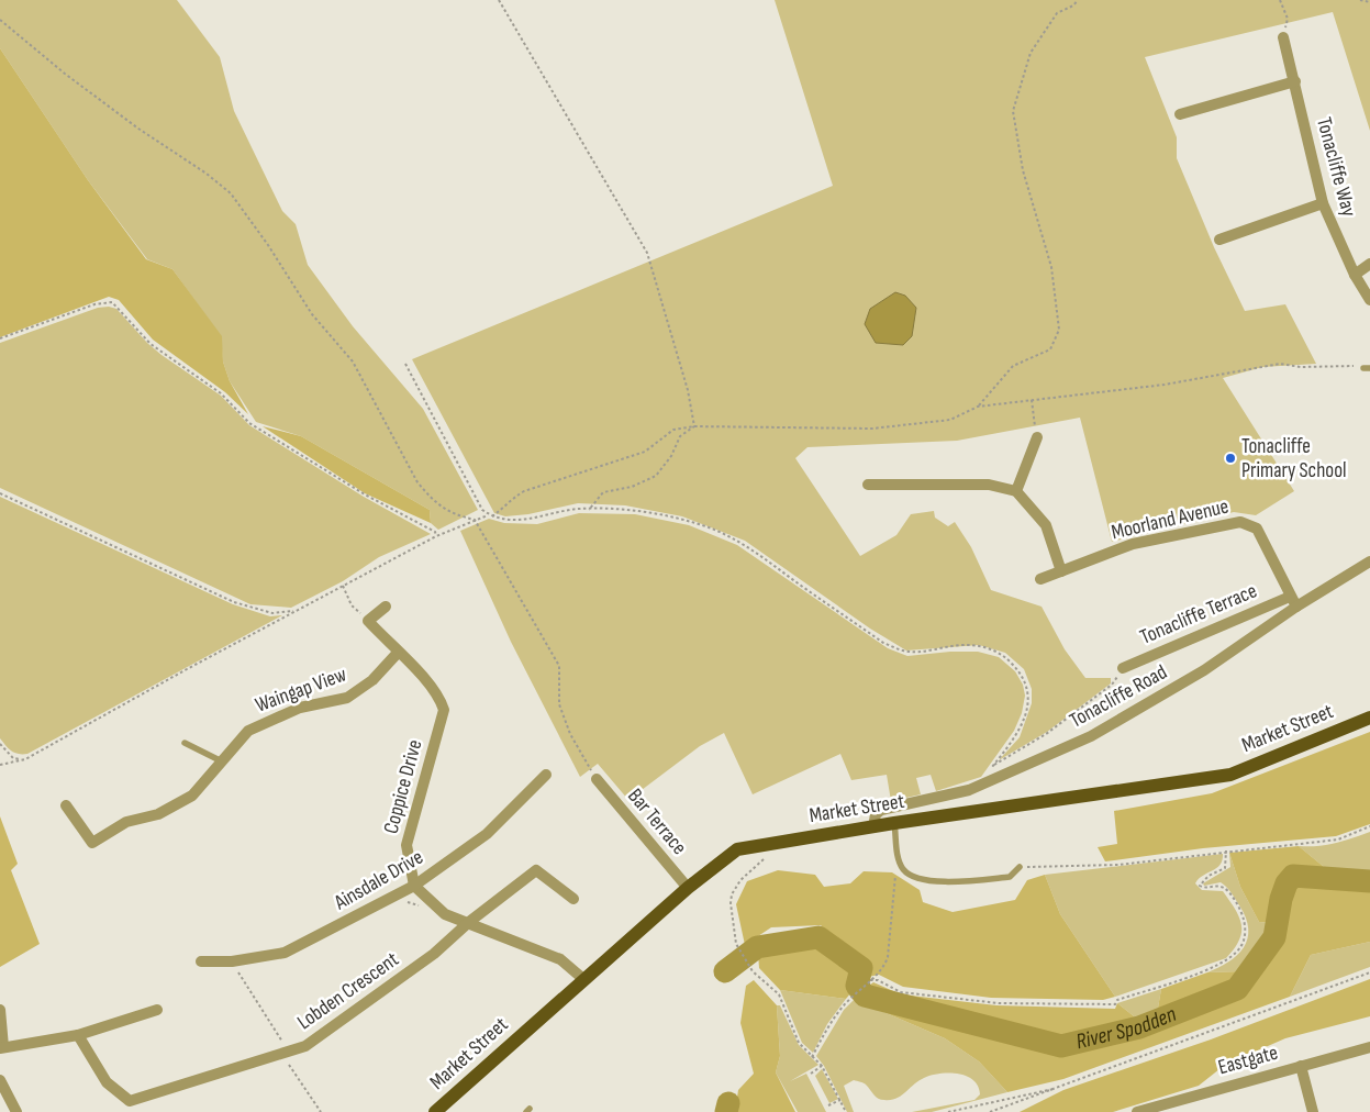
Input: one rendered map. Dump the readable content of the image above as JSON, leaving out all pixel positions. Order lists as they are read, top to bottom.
{
  "streets": {
    "main road": ["Market Street"],
    "street": [
      "Tonacliffe Way",
      "Moorland Avenue",
      "Tonacliffe Terrace",
      "Waingap View",
      "Tonacliffe Road",
      "Coppice Drive",
      "Bar Terrace",
      "Ainsdale Drive",
      "Lobden Crescent",
      "Eastgate"
    ]
  },
  "crossings": [
    ["Moorland Avenue", "Tonacliffe Terrace"],
    ["Moorland Avenue", "Tonacliffe Road"],
    ["Waingap View", "Coppice Drive"],
    ["Tonacliffe Road", "Market Street"],
    ["Market Street", "Bar Terrace"],
    ["Coppice Drive", "Ainsdale Drive"]
  ],
  "water": ["River Spodden"],
  "places": ["Tonacliffe Primary School"]
}
